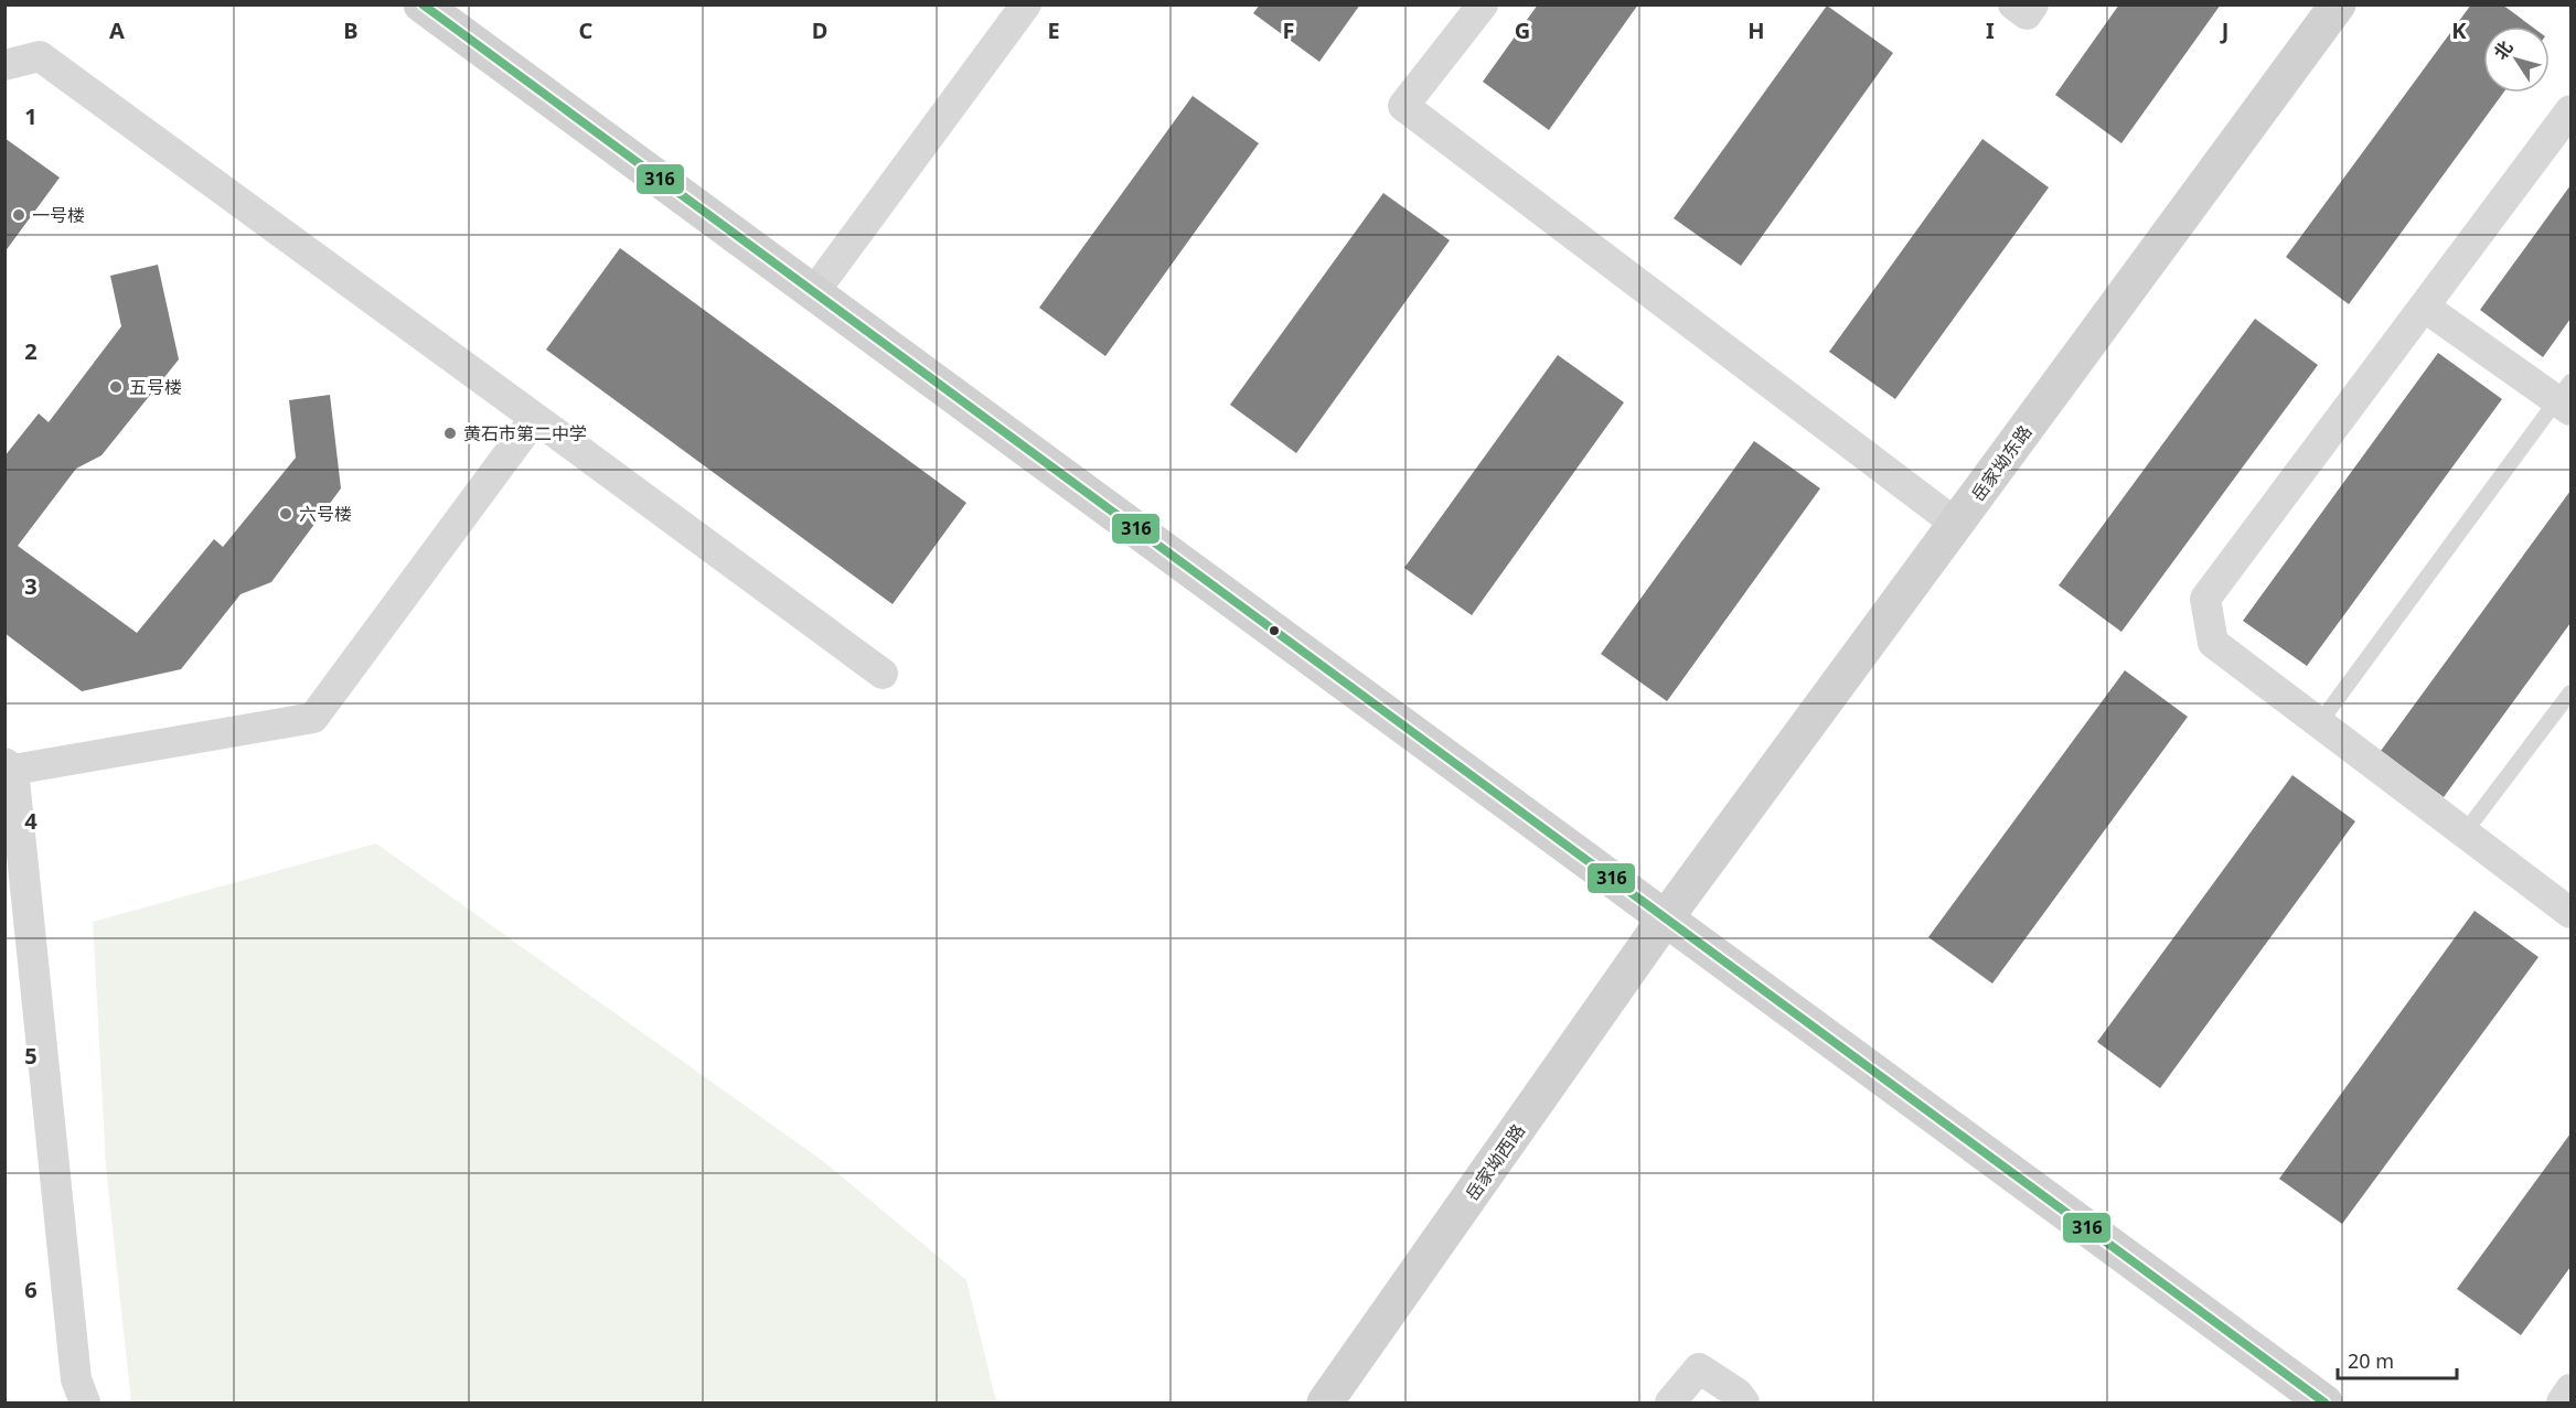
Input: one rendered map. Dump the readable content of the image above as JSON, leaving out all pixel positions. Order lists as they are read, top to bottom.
{
  "streets": {
    "street": ["岳家坳东路", "岳家坳西路"]
  },
  "crossings": [
    ["岳家坳东路", "岳家坳西路"]
  ],
  "places": [
    "一号楼",
    "五号楼",
    "黄石市第二中学",
    "六号楼"
  ],
  "lines": ["transit line 316"],
  "scale_bar": "20 m",
  "north": "top left",
  "grid": {
    "columns": [
      "A",
      "B",
      "C",
      "D",
      "E",
      "F",
      "G",
      "H",
      "I",
      "J",
      "K"
    ],
    "rows": [
      "1",
      "2",
      "3",
      "4",
      "5",
      "6"
    ]
  }
}
